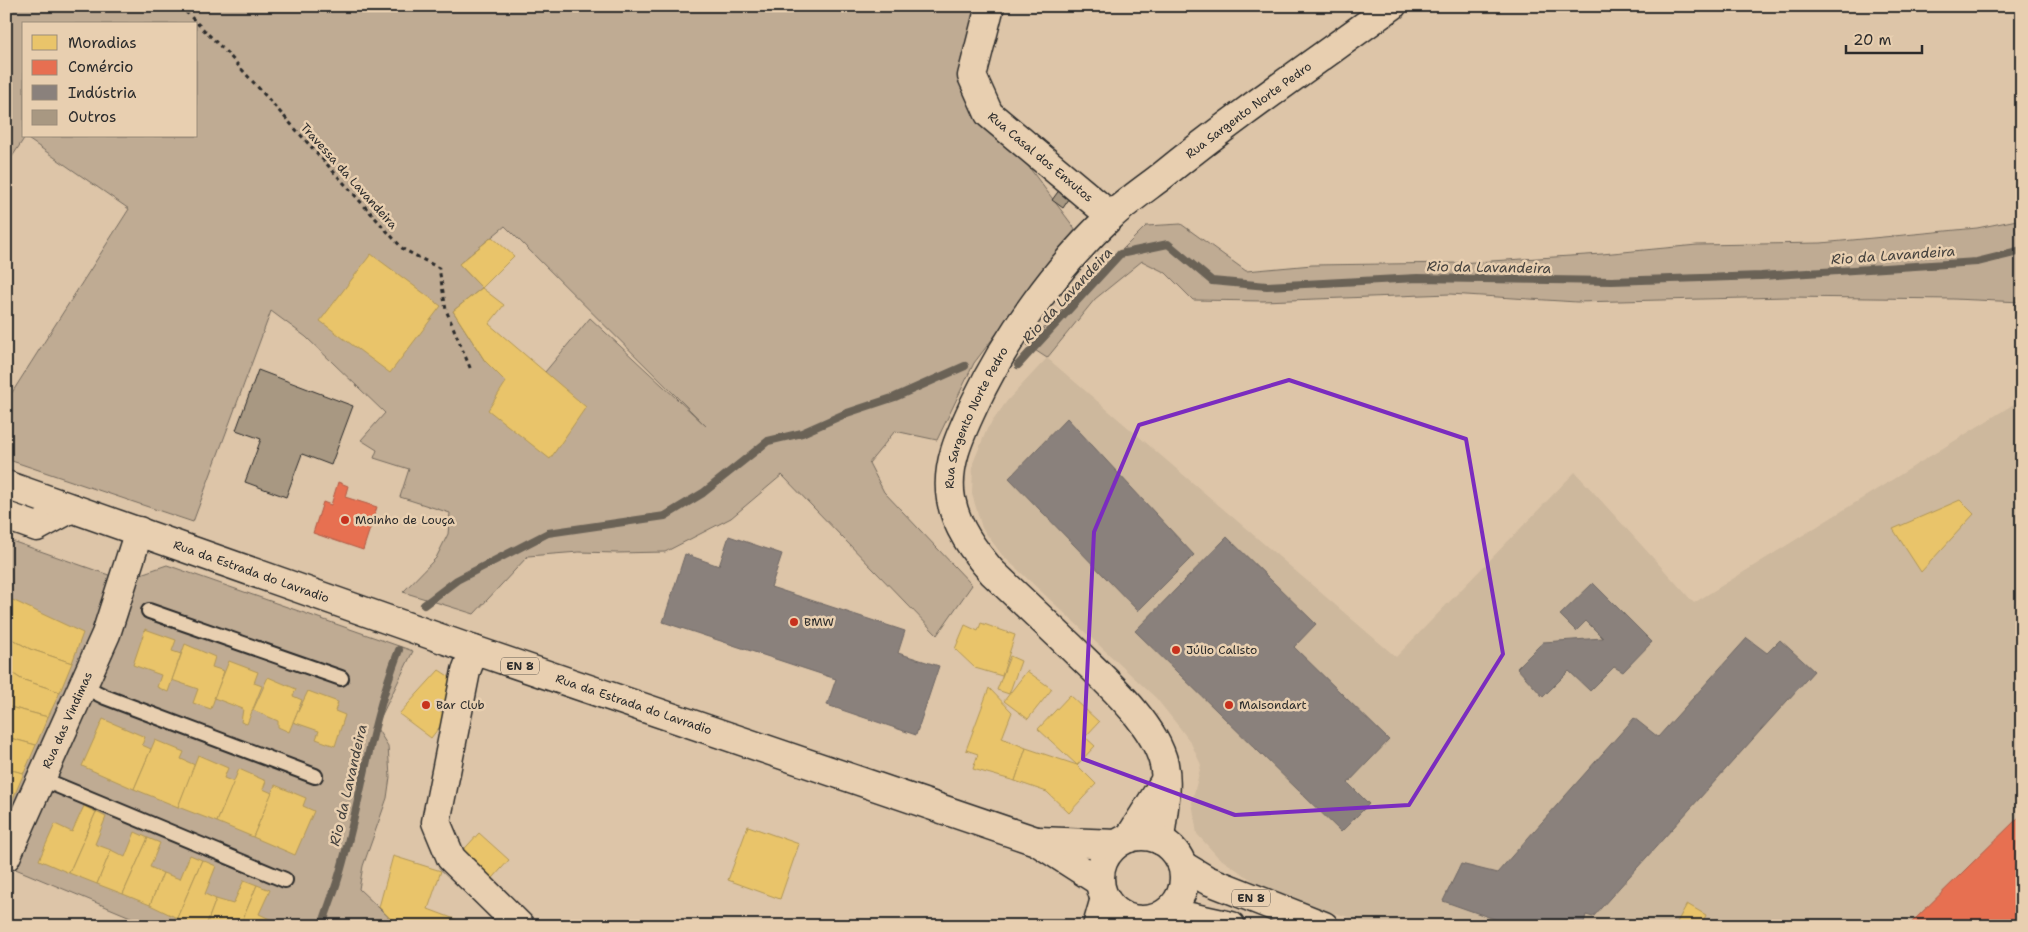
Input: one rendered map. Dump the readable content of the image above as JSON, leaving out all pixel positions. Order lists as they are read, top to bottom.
{
  "streets": {
    "street": [
      "Rua Sargento Norte Pedro",
      "Rua Casal dos Enxutos",
      "Rua da Estrada do Lavradio",
      "EN 8",
      "Rua das Vindimas"
    ],
    "path": ["Travessa da Lavandeira"]
  },
  "crossings": [
    ["Rua Sargento Norte Pedro", "Rua Casal dos Enxutos"],
    ["Rua Sargento Norte Pedro", "Rua da Estrada do Lavradio"],
    ["Rua Sargento Norte Pedro", "EN 8"],
    ["Rua da Estrada do Lavradio", "EN 8"],
    ["Rua da Estrada do Lavradio", "Rua das Vindimas"]
  ],
  "water": ["Rio da Lavandeira"],
  "places": [
    "Moinho de Louça",
    "BMW",
    "Júlio Calisto",
    "Bar Club",
    "Maisondart"
  ],
  "legend": [
    "Moradias",
    "Comércio",
    "Indústria",
    "Outros"
  ],
  "scale_bar": "20 m"
}
